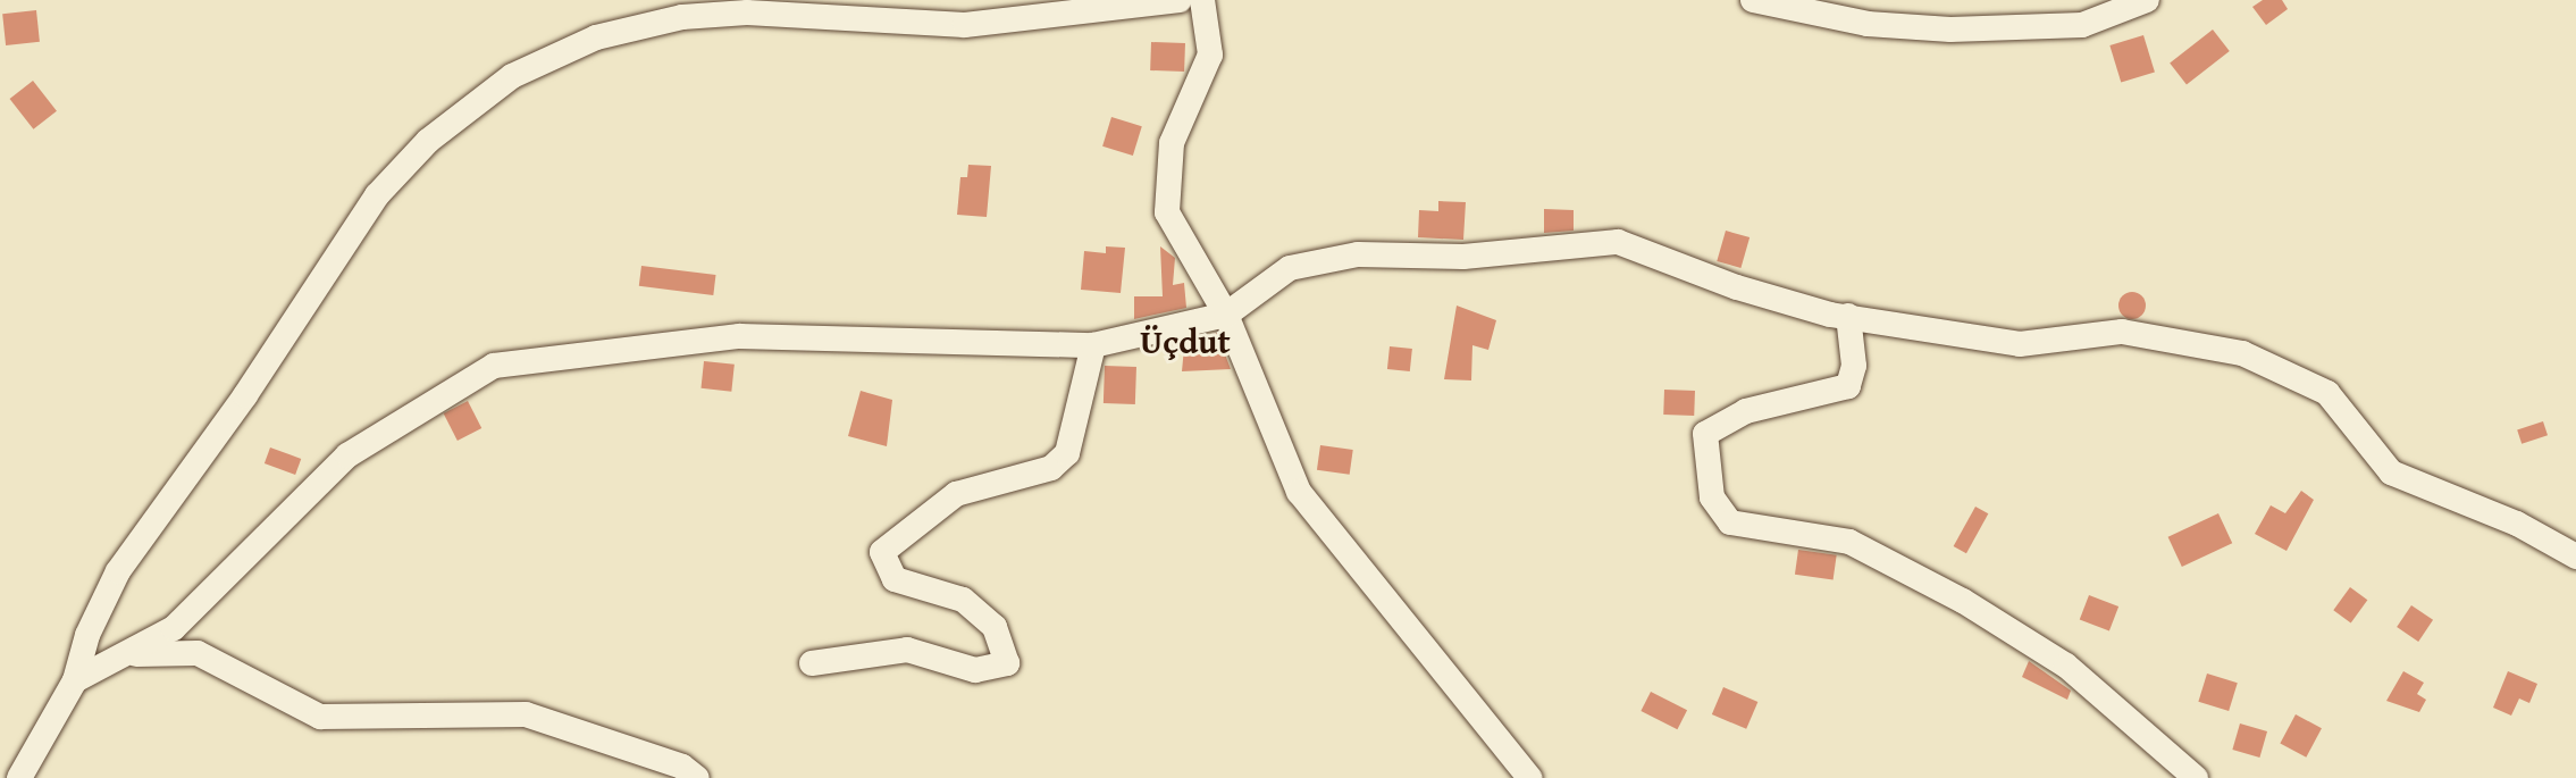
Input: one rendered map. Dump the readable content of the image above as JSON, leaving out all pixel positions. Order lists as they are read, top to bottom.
{
  "districts": ["Üçdut"]
}
